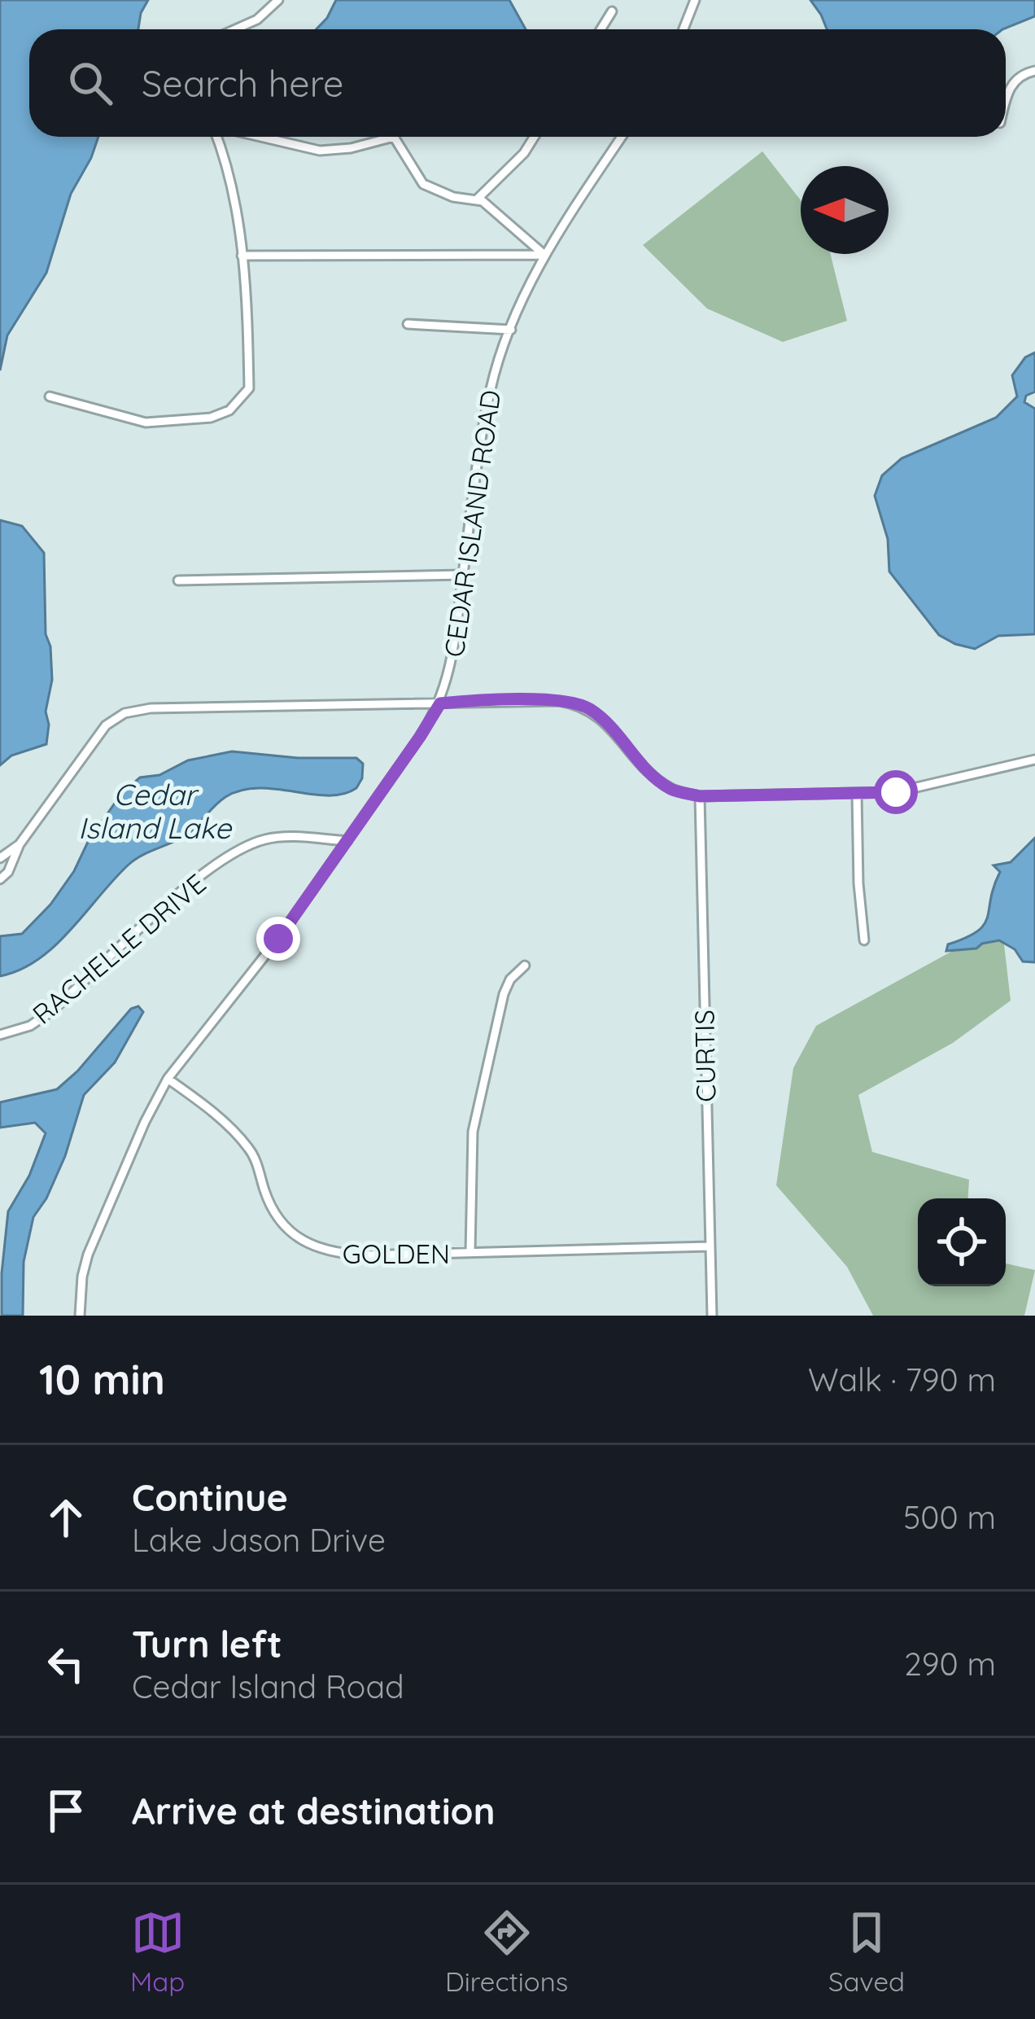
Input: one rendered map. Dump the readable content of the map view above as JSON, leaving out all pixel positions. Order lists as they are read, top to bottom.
{
  "streets": {
    "street": [
      "CEDAR ISLAND ROAD",
      "RACHELLE DRIVE",
      "CURTIS",
      "GOLDEN"
    ]
  },
  "crossings": [
    ["CEDAR ISLAND ROAD", "RACHELLE DRIVE"],
    ["CEDAR ISLAND ROAD", "GOLDEN"],
    ["CURTIS", "GOLDEN"]
  ],
  "water": ["Cedar Island Lake"],
  "north": "left",
  "page": {
    "search": "Search here",
    "heading": ["10 min", "Walk · 790 m"],
    "list": [
      ["Continue", "Lake Jason Drive", "500 m"],
      ["Turn left", "Cedar Island Road", "290 m"],
      "Arrive at destination"
    ],
    "nav": ["Map", "Directions", "Saved"]
  }
}
